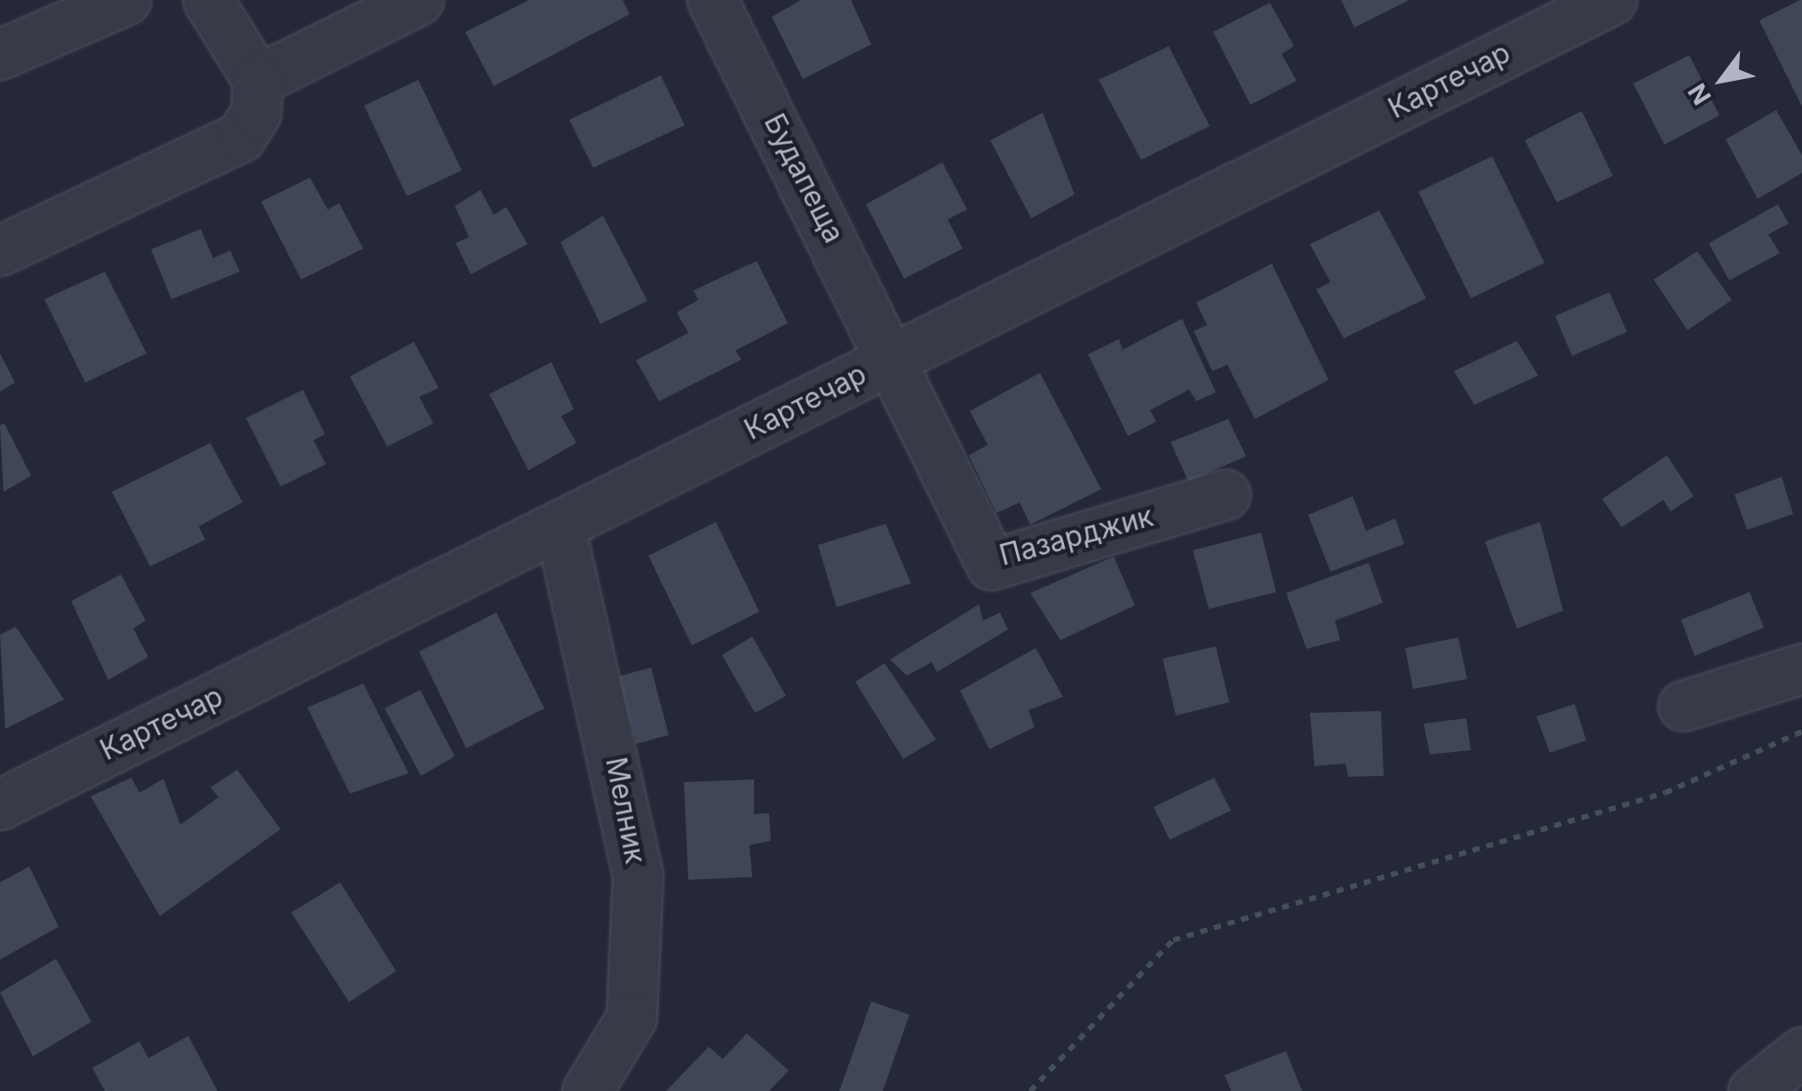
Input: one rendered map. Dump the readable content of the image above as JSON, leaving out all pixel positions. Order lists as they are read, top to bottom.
{
  "streets": {
    "street": [
      "Картечар",
      "Будапеща",
      "Пазарджик",
      "Мелник"
    ]
  },
  "crossings": [
    ["Картечар", "Будапеща"],
    ["Картечар", "Пазарджик"],
    ["Картечар", "Мелник"],
    ["Будапеща", "Пазарджик"]
  ],
  "north": "bottom left"
}
